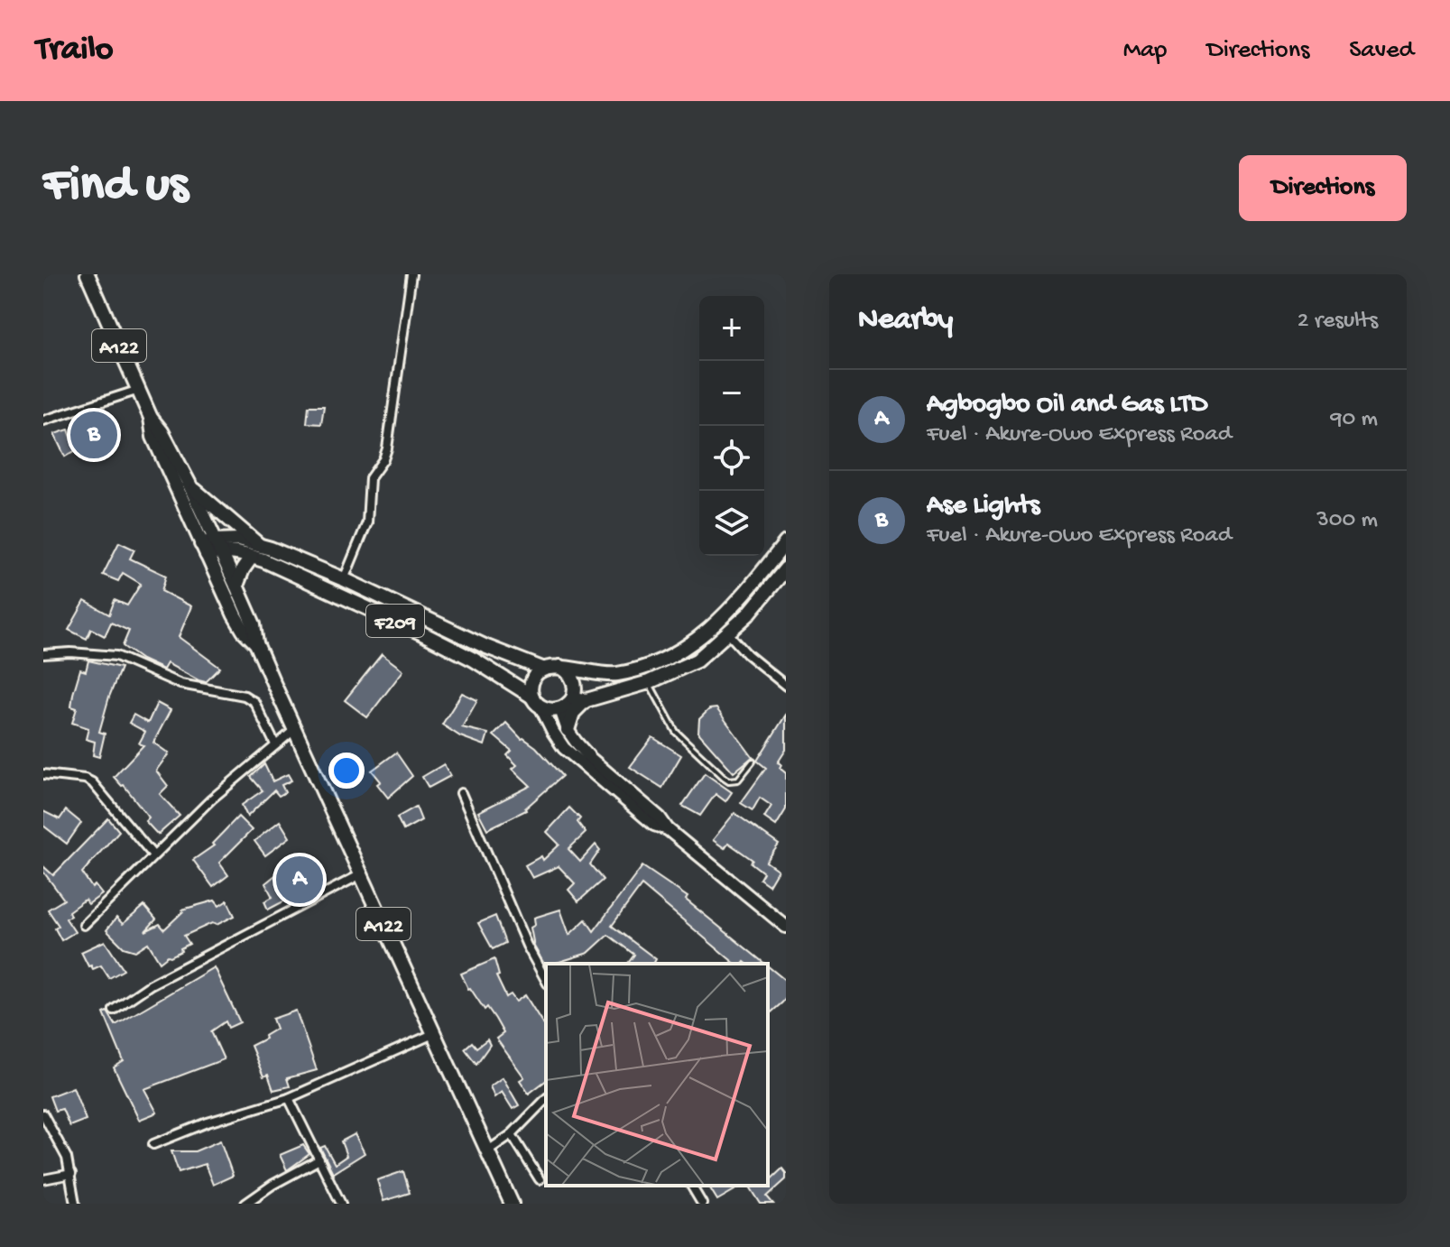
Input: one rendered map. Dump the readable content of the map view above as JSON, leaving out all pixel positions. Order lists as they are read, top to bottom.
{
  "streets": {
    "main road": ["A122", "F209"]
  },
  "page": {
    "header": "Trailo",
    "nav": ["Map", "Directions", "Saved"],
    "buttons": "Directions",
    "title": "Find us",
    "heading": ["Nearby", "2 results"],
    "map_buttons": ["+", "−"],
    "list": [
      {
        "mark": "A",
        "name": "Agbogbo Oil and Gas LTD",
        "note": "Fuel · Akure-Owo Express Road",
        "value": "90 m"
      },
      {
        "mark": "B",
        "name": "Ase Lights",
        "note": "Fuel · Akure-Owo Express Road",
        "value": "300 m"
      }
    ],
    "pins": ["B", "A"]
  }
}
